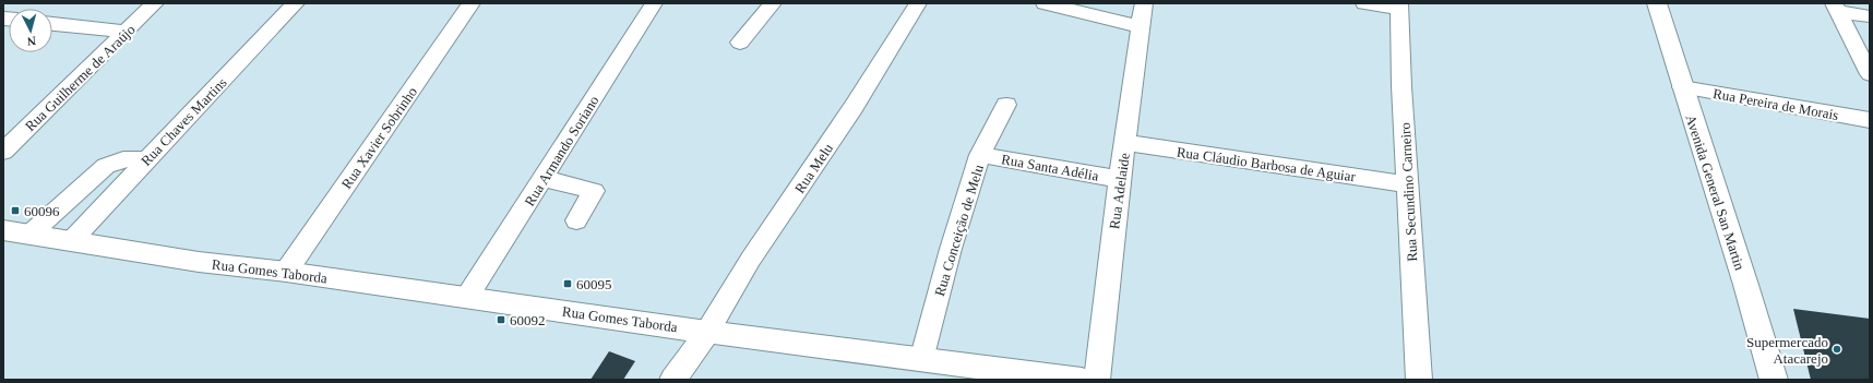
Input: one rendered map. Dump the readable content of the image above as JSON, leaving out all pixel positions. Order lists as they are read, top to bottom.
{
  "streets": {
    "main road": ["Avenida General San Martin", "Rua Gomes Taborda"],
    "street": [
      "Rua Guilherme de Araújo",
      "Rua Pereira de Morais",
      "Rua Chaves Martins",
      "Rua Xavier Sobrinho",
      "Rua Armando Soriano",
      "Rua Cláudio Barbosa de Aguiar",
      "Rua Santa Adélia",
      "Rua Melu",
      "Rua Adelaide",
      "Rua Secundino Carneiro",
      "Rua Conceição de Melu"
    ]
  },
  "crossings": [
    ["Rua Pereira de Morais", "Avenida General San Martin"],
    ["Rua Chaves Martins", "Rua Gomes Taborda"],
    ["Rua Xavier Sobrinho", "Rua Gomes Taborda"],
    ["Rua Armando Soriano", "Rua Gomes Taborda"],
    ["Rua Cláudio Barbosa de Aguiar", "Rua Adelaide"],
    ["Rua Cláudio Barbosa de Aguiar", "Rua Secundino Carneiro"],
    ["Rua Santa Adélia", "Rua Adelaide"],
    ["Rua Santa Adélia", "Rua Conceição de Melu"],
    ["Rua Melu", "Rua Gomes Taborda"],
    ["Rua Conceição de Melu", "Rua Gomes Taborda"]
  ],
  "places": {
    "transit": ["60096", "60095", "60092"],
    "other": ["Supermercado Atacarejo"]
  },
  "north": "bottom"
}
